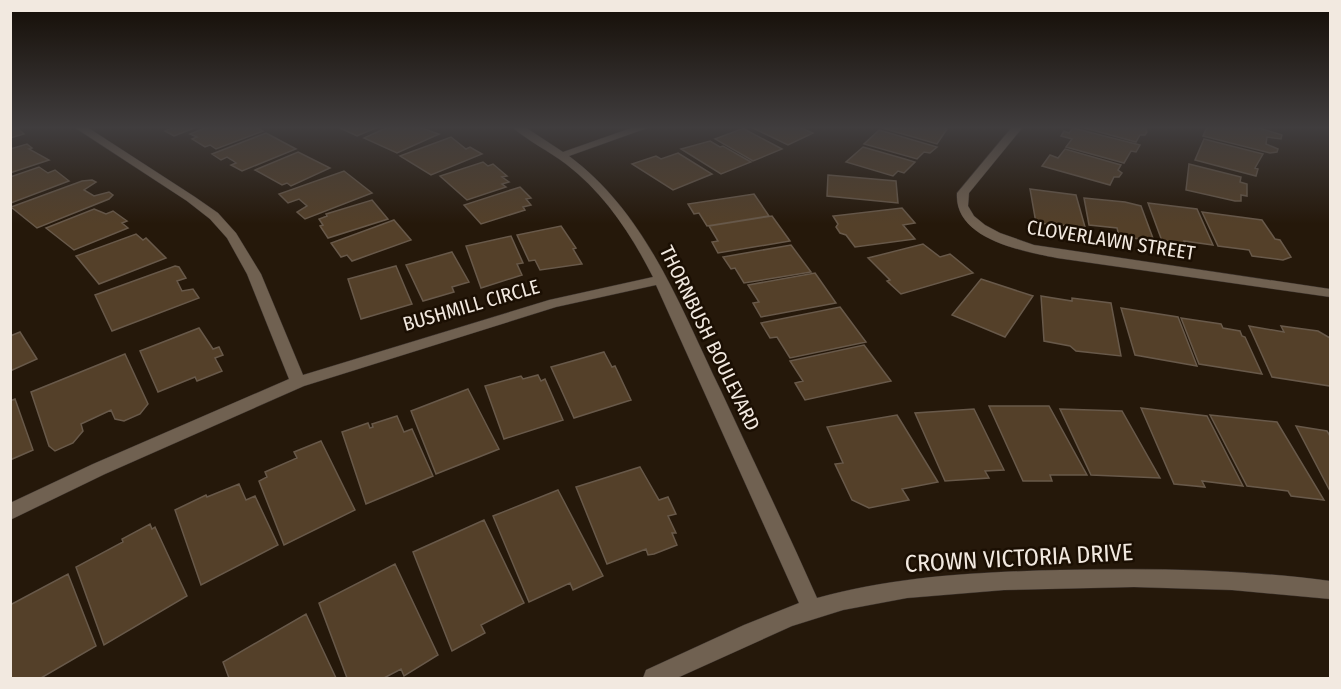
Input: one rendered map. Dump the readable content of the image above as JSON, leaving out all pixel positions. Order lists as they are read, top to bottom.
{
  "streets": {
    "street": [
      "CLOVERLAWN STREET",
      "BUSHMILL CIRCLE",
      "THORNBUSH BOULEVARD",
      "CROWN VICTORIA DRIVE"
    ]
  },
  "crossings": [
    ["BUSHMILL CIRCLE", "THORNBUSH BOULEVARD"],
    ["THORNBUSH BOULEVARD", "CROWN VICTORIA DRIVE"]
  ]
}
